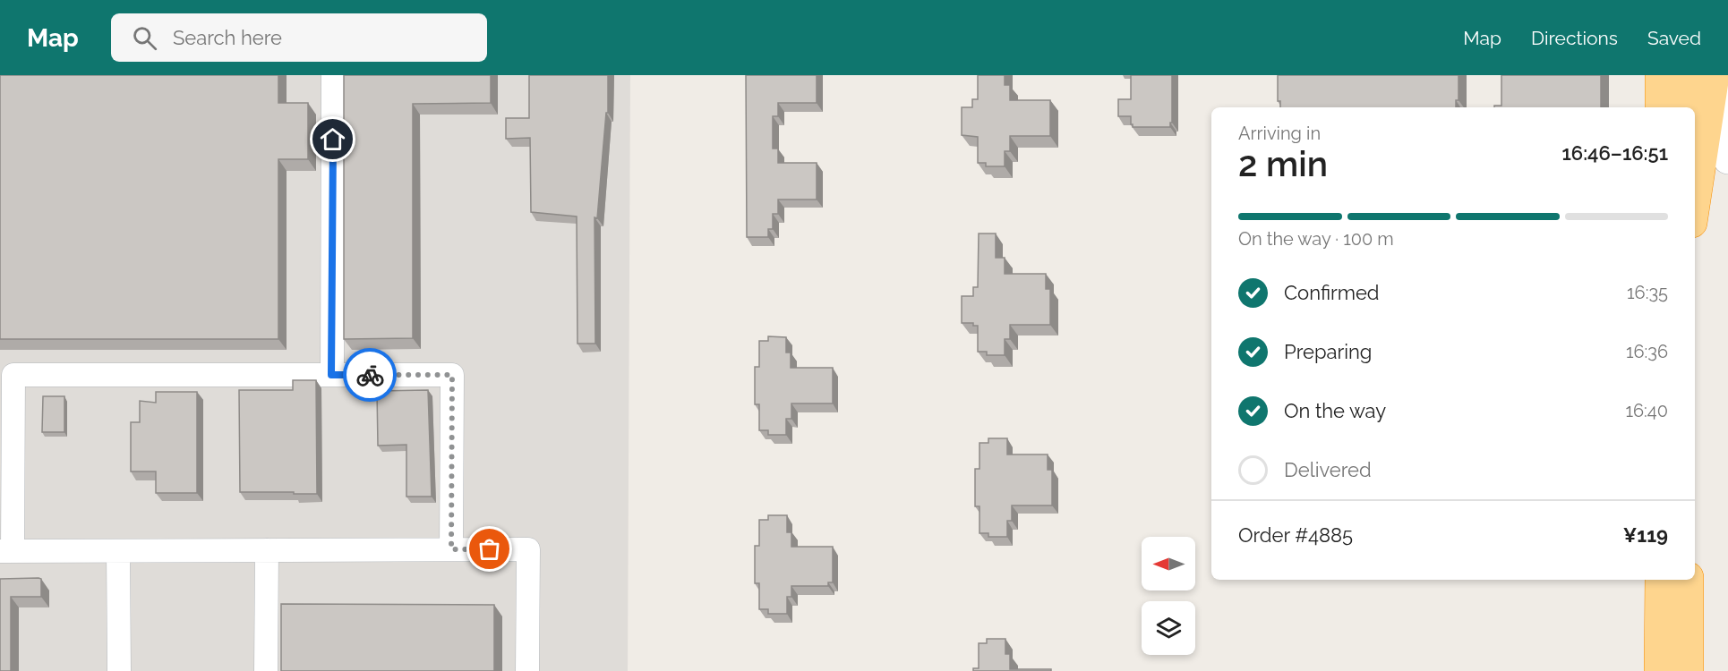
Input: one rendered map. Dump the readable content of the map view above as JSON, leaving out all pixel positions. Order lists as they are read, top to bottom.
{
  "north": "left",
  "page": {
    "header": "Map",
    "search": "Search here",
    "nav": ["Map", "Directions", "Saved"],
    "heading": ["2 min", "Arriving in", "16:46–16:51"],
    "panel": ["Order #4885", "¥119"],
    "bar": "On the way · 100 m",
    "list": [
      ["Confirmed", "16:35"],
      ["Preparing", "16:36"],
      ["On the way", "16:40"],
      "Delivered"
    ]
  }
}
